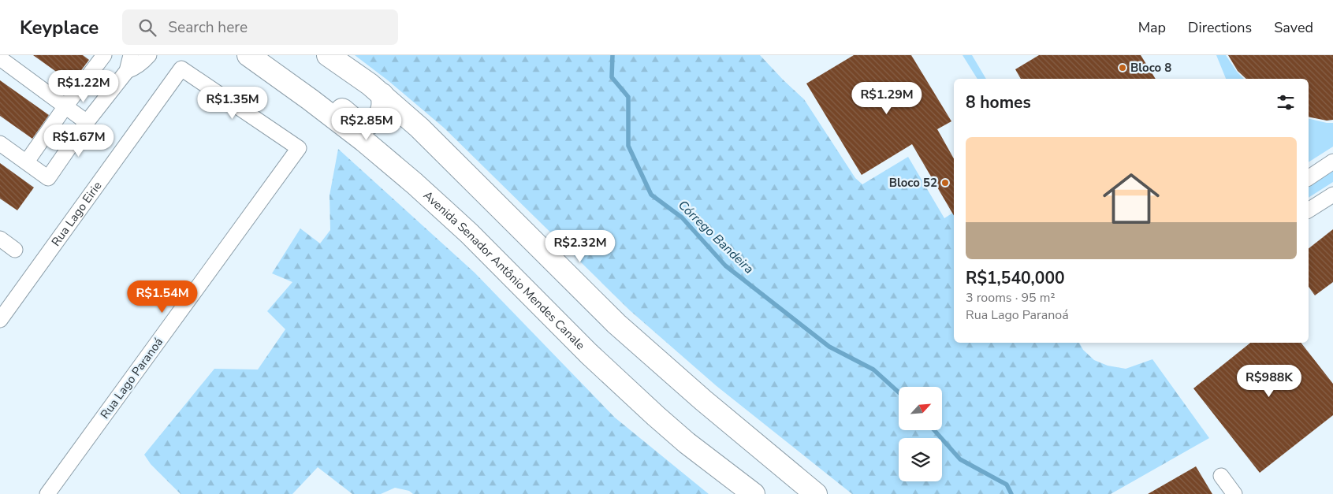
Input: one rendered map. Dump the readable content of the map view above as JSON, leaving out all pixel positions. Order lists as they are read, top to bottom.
{
  "streets": {
    "main road": ["Avenida Senador Antônio Mendes Canale"],
    "street": ["Rua Lago Eirie", "Rua Lago Paranoá"]
  },
  "crossings": [
    ["Rua Lago Eirie", "Rua Lago Paranoá"]
  ],
  "water": ["Córrego Bandeira"],
  "places": ["Bloco 8", "Bloco 52"],
  "north": "top right",
  "page": {
    "header": "Keyplace",
    "search": "Search here",
    "nav": ["Map", "Directions", "Saved"],
    "price": [
      "R$1.22M",
      "R$1.29M",
      "R$1.35M",
      "R$2.85M",
      "R$1.67M",
      "R$2.32M",
      "R$1.54M",
      "R$988K"
    ],
    "heading": "8 homes",
    "list": [
      {
        "name": "R$1,540,000",
        "note": "3 rooms · 95 m² · Rua Lago Paranoá"
      }
    ]
  }
}
